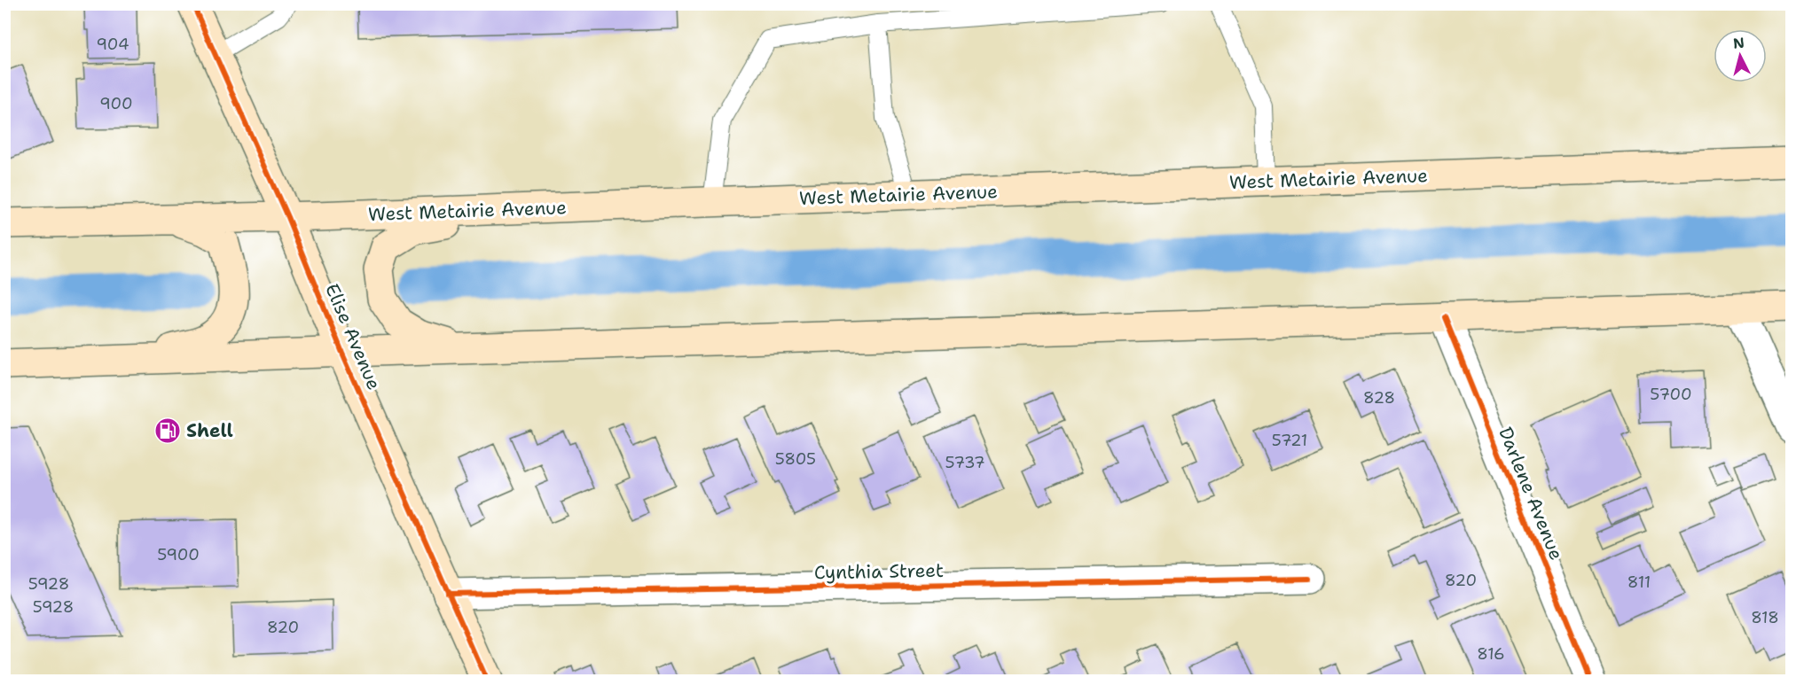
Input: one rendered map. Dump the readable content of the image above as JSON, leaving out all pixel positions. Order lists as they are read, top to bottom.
{
  "streets": {
    "main road": ["West Metairie Avenue", "Elise Avenue"],
    "street": ["Darlene Avenue", "Cynthia Street"]
  },
  "crossings": [
    ["West Metairie Avenue", "Elise Avenue"],
    ["Elise Avenue", "Cynthia Street"]
  ],
  "places": {
    "fuel station": ["Shell"]
  },
  "house_numbers": [
    "904",
    "900",
    "5700",
    "828",
    "5721",
    "5805",
    "5737",
    "5900",
    "820",
    "811",
    "5928",
    "5928",
    "818",
    "820",
    "816"
  ],
  "north": "top"
}
